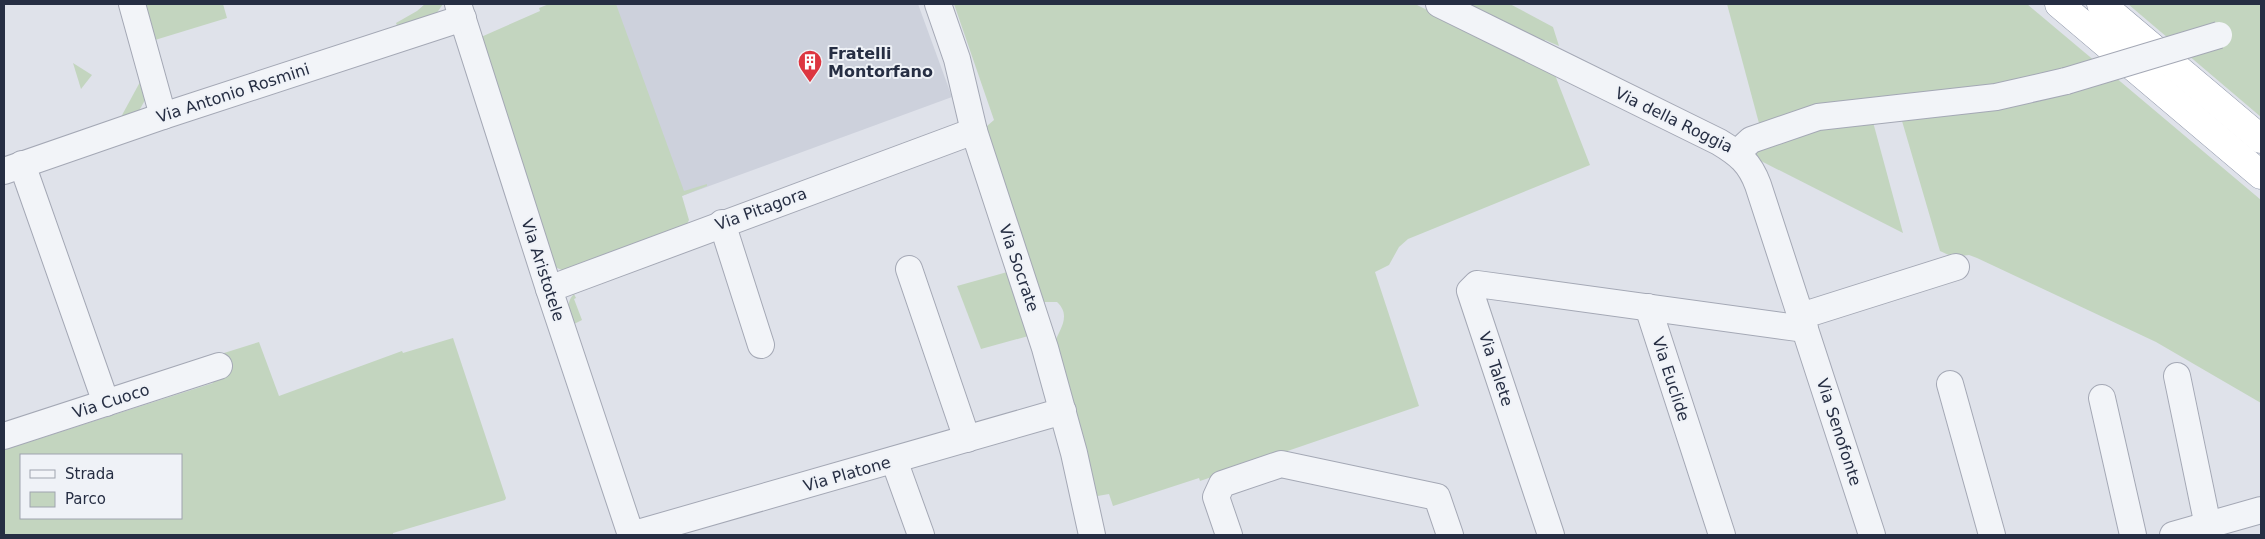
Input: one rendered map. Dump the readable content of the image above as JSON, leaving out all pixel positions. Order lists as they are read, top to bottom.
{
  "streets": {
    "street": [
      "Via Antonio Rosmini",
      "Via della Roggia",
      "Via Pitagora",
      "Via Socrate",
      "Via Aristotele",
      "Via Talete",
      "Via Euclide",
      "Via Cuoco",
      "Via Senofonte",
      "Via Platone"
    ]
  },
  "crossings": [
    ["Via Antonio Rosmini", "Via Aristotele"],
    ["Via della Roggia", "Via Senofonte"],
    ["Via Pitagora", "Via Socrate"],
    ["Via Pitagora", "Via Aristotele"],
    ["Via Socrate", "Via Platone"],
    ["Via Aristotele", "Via Platone"],
    ["Via Talete", "Via Euclide"]
  ],
  "places": {
    "building": ["Fratelli Montorfano"]
  },
  "legend": ["Strada", "Parco"]
}
